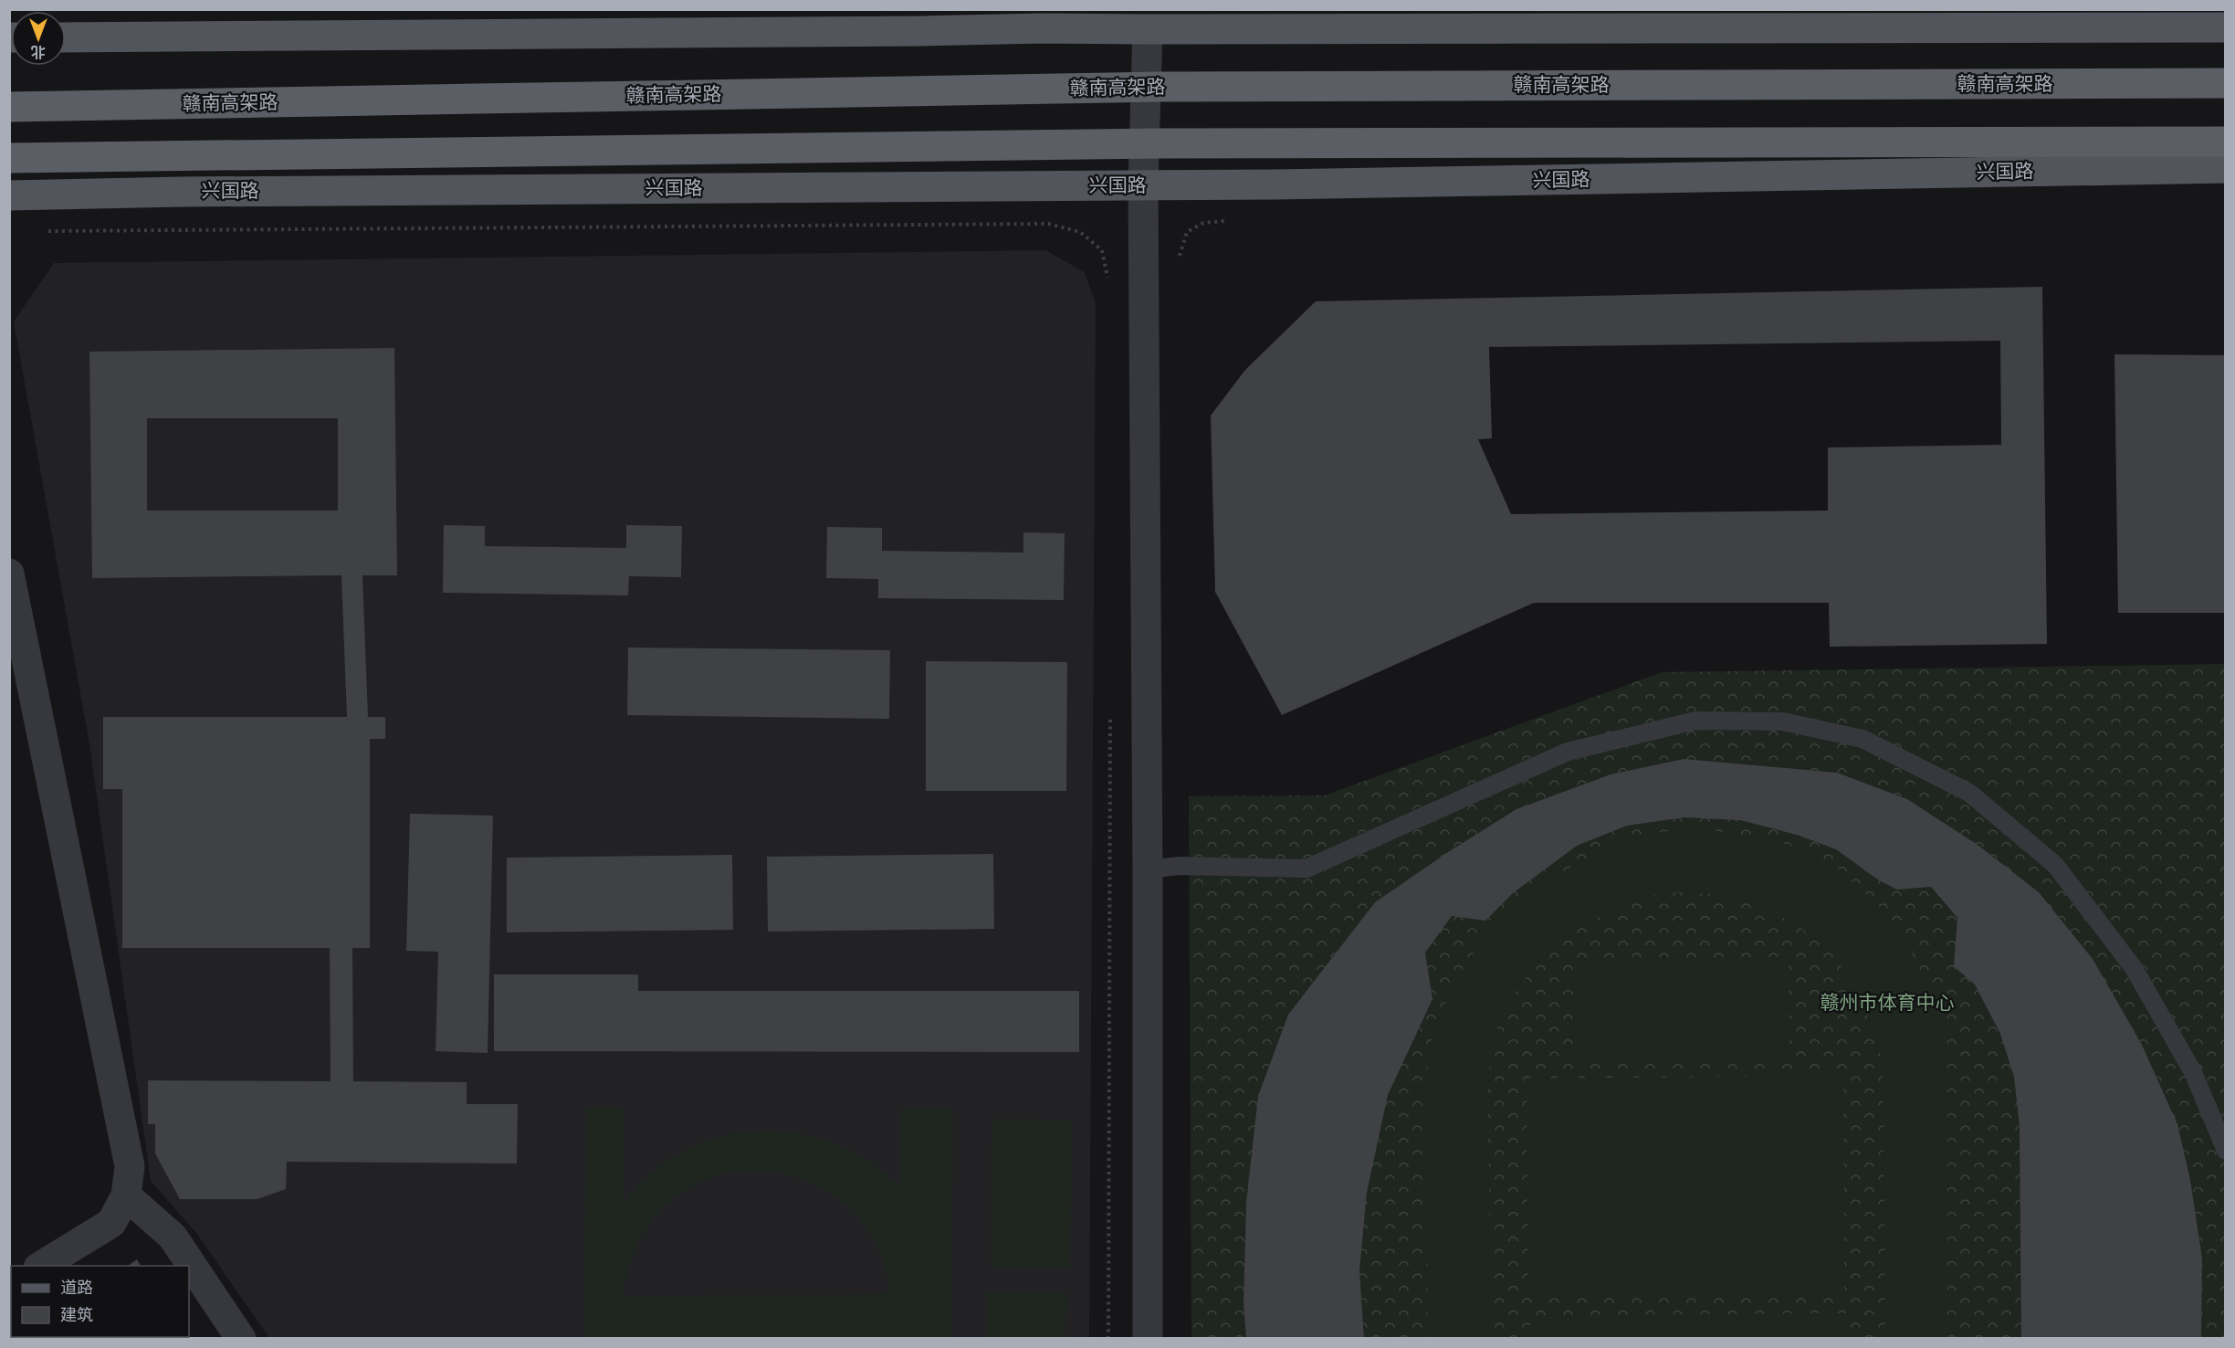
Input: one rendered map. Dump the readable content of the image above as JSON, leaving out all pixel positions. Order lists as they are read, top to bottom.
{
  "streets": {
    "highway": ["赣南高架路"],
    "main road": ["兴国路"]
  },
  "parks": ["赣州市体育中心"],
  "legend": ["道路", "建筑"],
  "north": "bottom"
}
